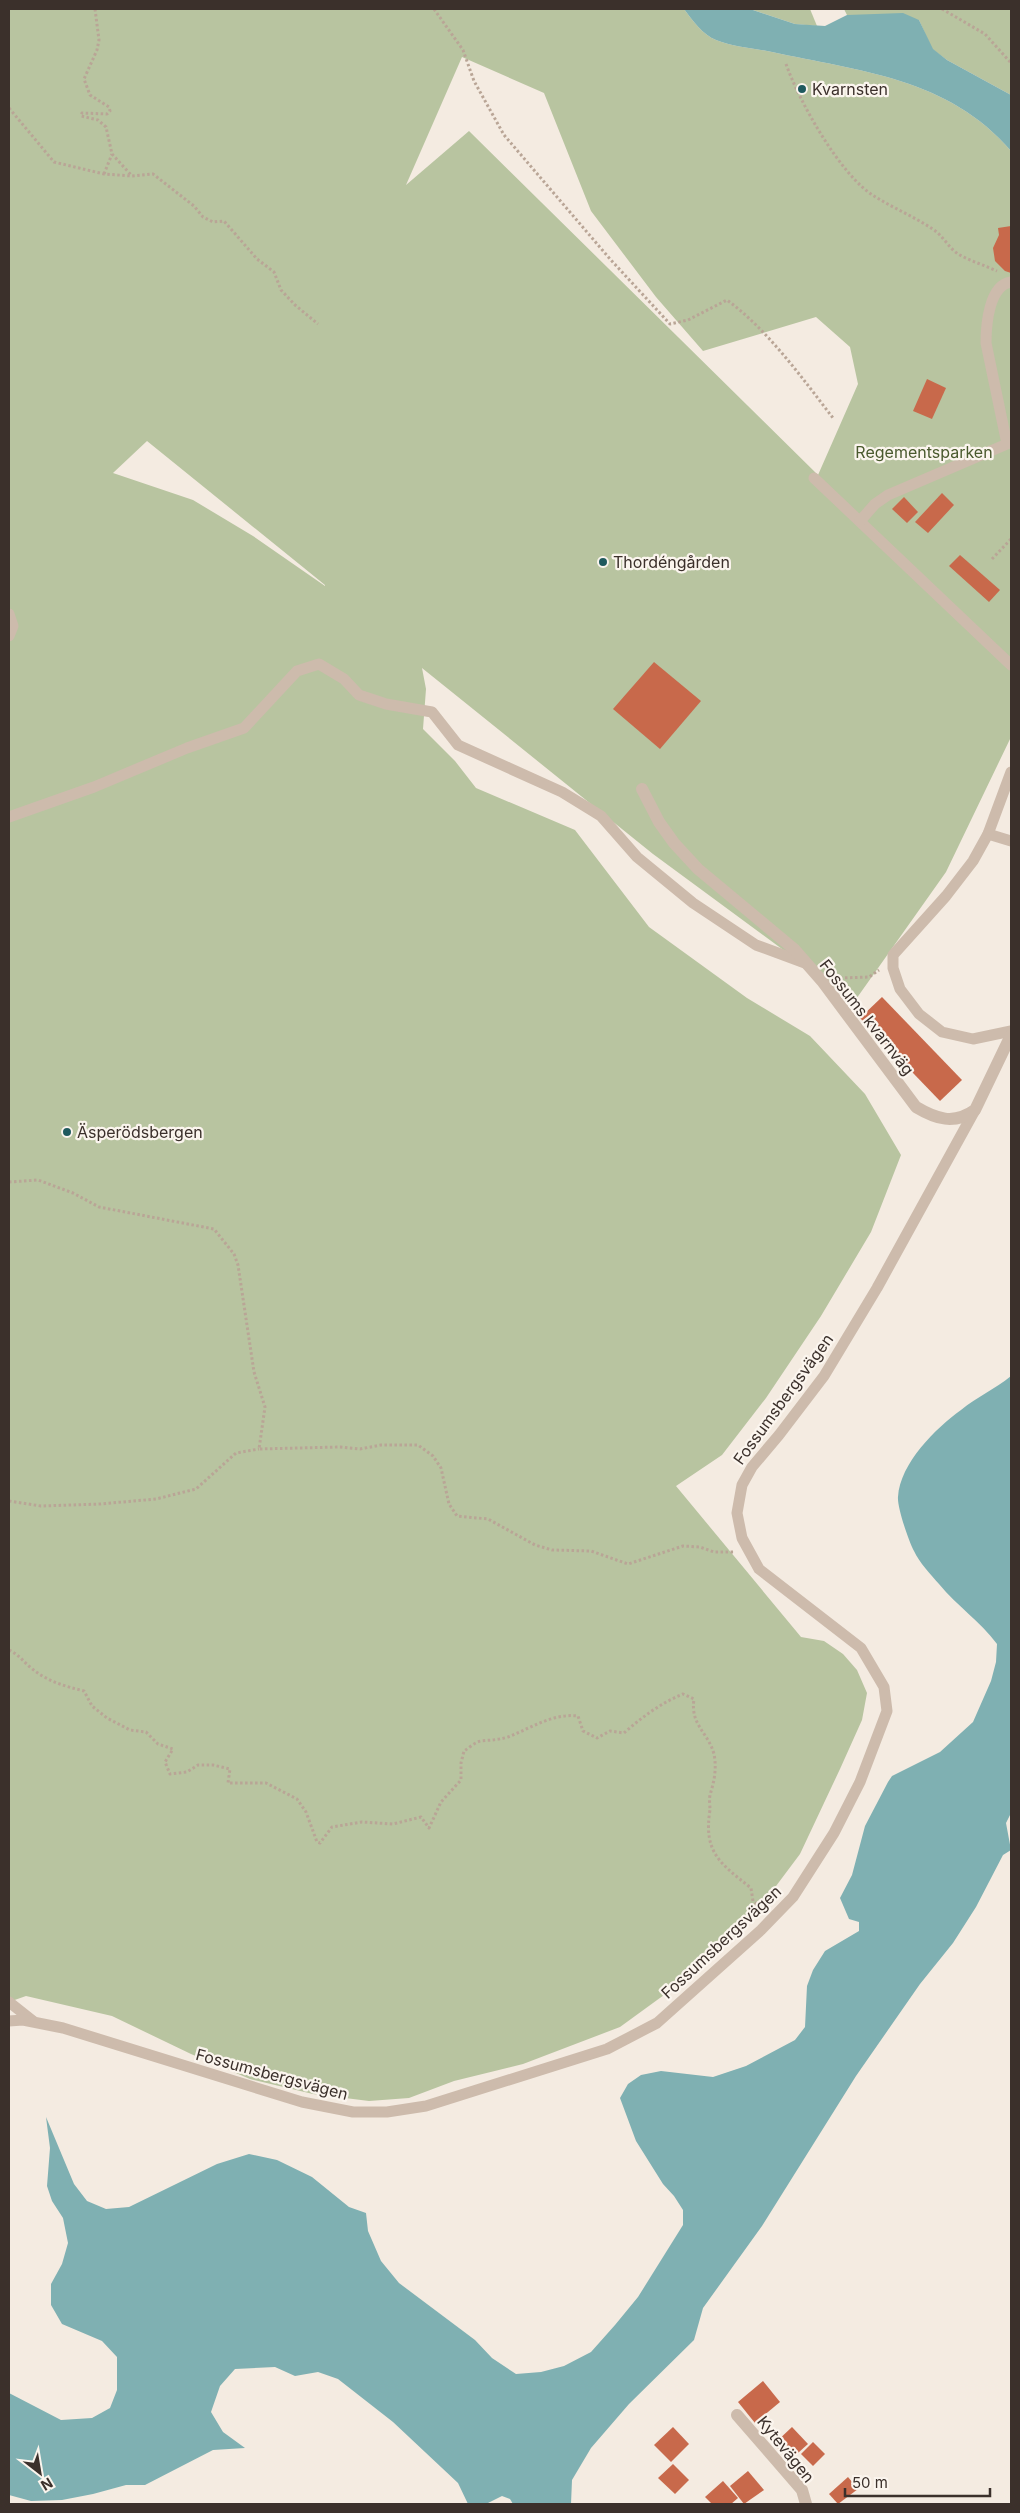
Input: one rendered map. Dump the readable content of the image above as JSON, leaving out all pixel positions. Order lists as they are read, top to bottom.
{
  "streets": {
    "street": ["Fossums kvarnväg", "Kytevägen"],
    "lane": ["Fossumsbergsvägen"]
  },
  "crossings": [
    ["Fossums kvarnväg", "Fossumsbergsvägen"]
  ],
  "parks": ["Regementsparken"],
  "places": ["Kvarnsten", "Thordéngården", "Äsperödsbergen"],
  "scale_bar": "50 m",
  "north": "bottom right"
}
